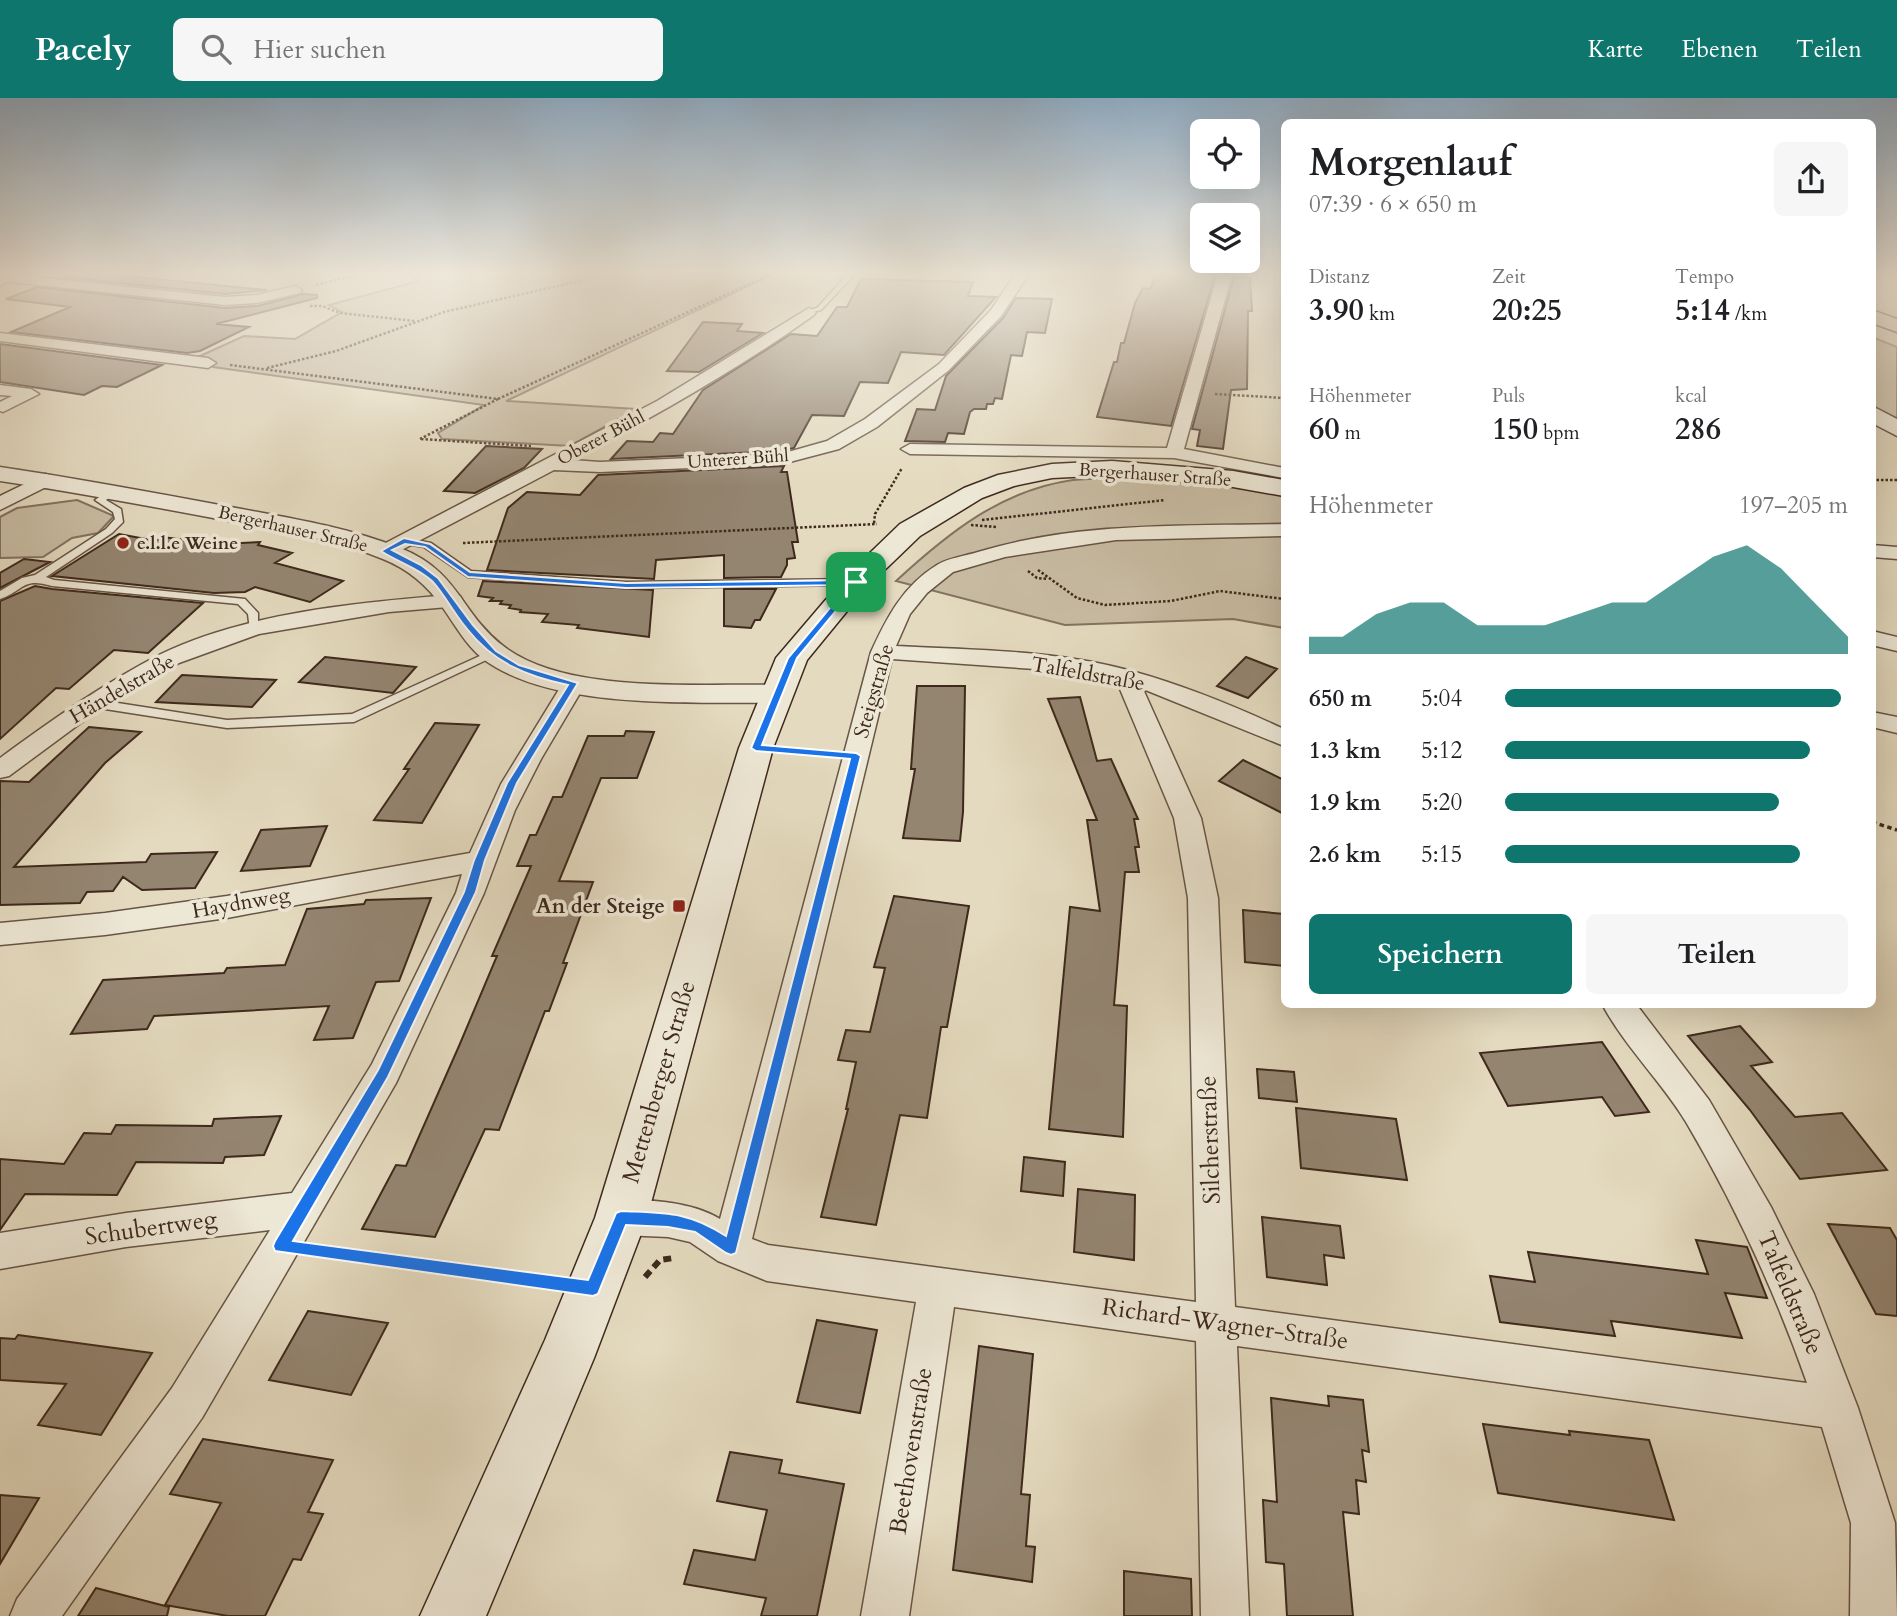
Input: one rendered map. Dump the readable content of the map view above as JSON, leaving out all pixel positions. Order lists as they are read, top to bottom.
{
  "streets": {
    "main road": ["Bergerhauser Straße", "Mettenberger Straße"],
    "street": [
      "Oberer Bühl",
      "Unterer Bühl",
      "Talfeldstraße",
      "Händelstraße",
      "Steigstraße",
      "Haydnweg",
      "Silcherstraße",
      "Schubertweg",
      "Richard-Wagner-Straße",
      "Beethovenstraße"
    ]
  },
  "crossings": [
    ["Oberer Bühl", "Unterer Bühl"],
    ["Oberer Bühl", "Bergerhauser Straße"],
    ["Bergerhauser Straße", "Händelstraße"],
    ["Bergerhauser Straße", "Mettenberger Straße"],
    ["Talfeldstraße", "Steigstraße"],
    ["Talfeldstraße", "Silcherstraße"],
    ["Talfeldstraße", "Richard-Wagner-Straße"],
    ["Steigstraße", "Richard-Wagner-Straße"],
    ["Mettenberger Straße", "Richard-Wagner-Straße"],
    ["Silcherstraße", "Richard-Wagner-Straße"],
    ["Richard-Wagner-Straße", "Beethovenstraße"]
  ],
  "places": {
    "other": ["e.l.l.e Weine"],
    "transit": ["An der Steige"]
  },
  "page": {
    "header": "Pacely",
    "search": "Hier suchen",
    "nav": ["Karte", "Ebenen", "Teilen"],
    "heading": ["Morgenlauf", "07:39 · 6 × 650 m"],
    "stats": [
      ["Distanz", "3.90 km"],
      ["Zeit", "20:25"],
      ["Tempo", "5:14 /km"],
      ["Höhenmeter", "60 m"],
      ["Puls", "150 bpm"],
      ["kcal", "286"]
    ],
    "chart": ["Höhenmeter", "197–205 m"],
    "list": [
      {
        "name": "650 m",
        "note": "5:04"
      },
      {
        "name": "1.3 km",
        "note": "5:12"
      },
      {
        "name": "1.9 km",
        "note": "5:20"
      },
      {
        "name": "2.6 km",
        "note": "5:15"
      }
    ],
    "buttons": ["Speichern", "Teilen"]
  }
}
